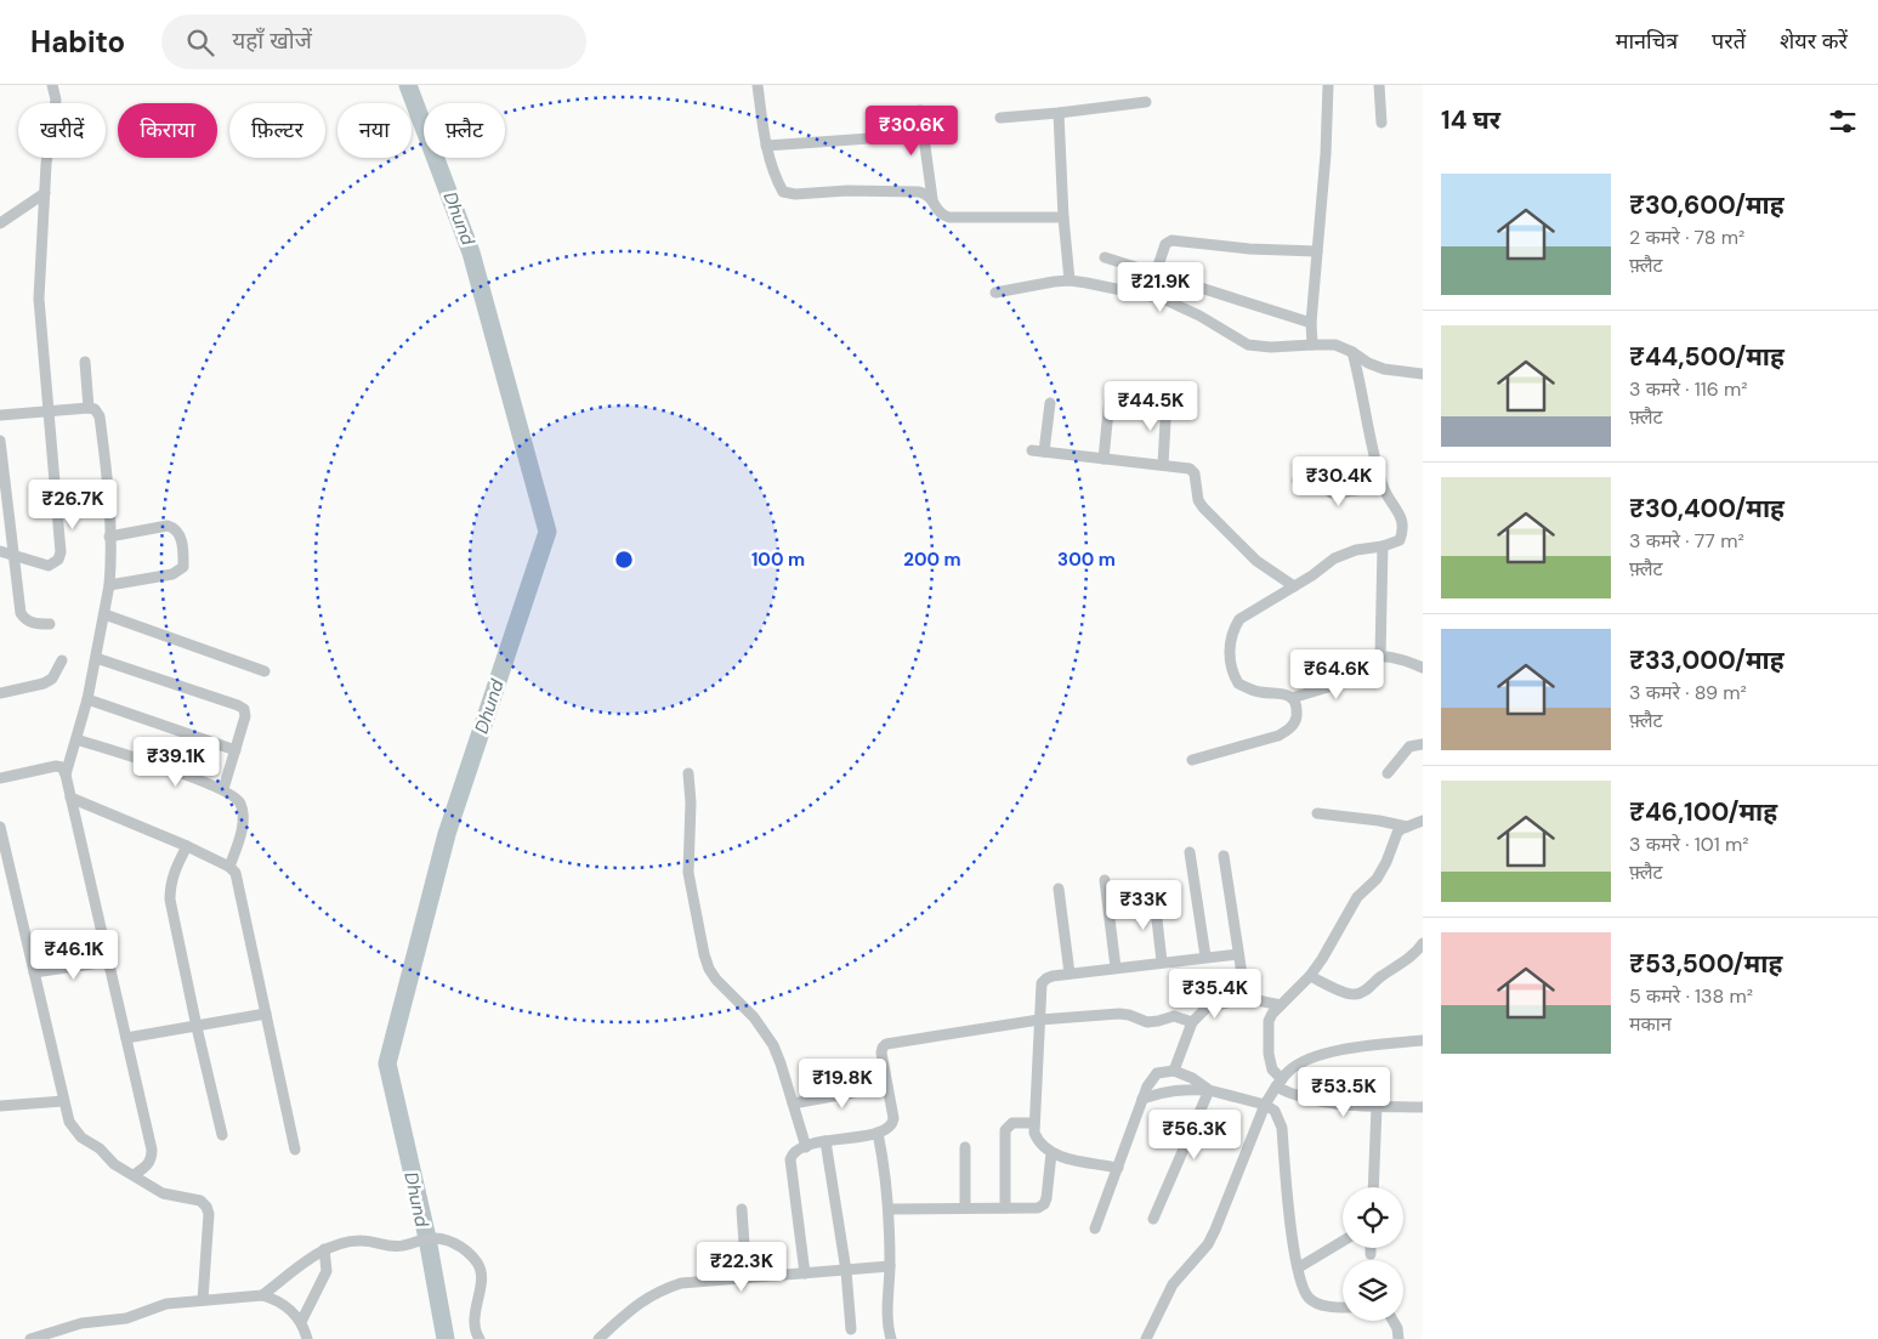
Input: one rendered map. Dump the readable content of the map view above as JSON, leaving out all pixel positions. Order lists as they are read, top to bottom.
{
  "water": ["Dhund"],
  "page": {
    "header": "Habito",
    "search": "यहाँ खोजें",
    "nav": ["मानचित्र", "परतें", "शेयर करें"],
    "heading": "14 घर",
    "chip": [
      "खरीदें",
      "किराया",
      "फ़िल्टर",
      "नया",
      "फ़्लैट"
    ],
    "price": [
      "₹30.6K",
      "₹21.9K",
      "₹44.5K",
      "₹30.4K",
      "₹26.7K",
      "₹64.6K",
      "₹39.1K",
      "₹33K",
      "₹46.1K",
      "₹35.4K",
      "₹19.8K",
      "₹53.5K",
      "₹56.3K",
      "₹22.3K"
    ],
    "list": [
      {
        "name": "₹30,600/माह",
        "note": "2 कमरे · 78 m² · फ़्लैट"
      },
      {
        "name": "₹44,500/माह",
        "note": "3 कमरे · 116 m² · फ़्लैट"
      },
      {
        "name": "₹30,400/माह",
        "note": "3 कमरे · 77 m² · फ़्लैट"
      },
      {
        "name": "₹33,000/माह",
        "note": "3 कमरे · 89 m² · फ़्लैट"
      },
      {
        "name": "₹46,100/माह",
        "note": "3 कमरे · 101 m² · फ़्लैट"
      },
      {
        "name": "₹53,500/माह",
        "note": "5 कमरे · 138 m² · मकान"
      }
    ]
  },
  "rings": ["100 m", "200 m", "300 m"]
}
